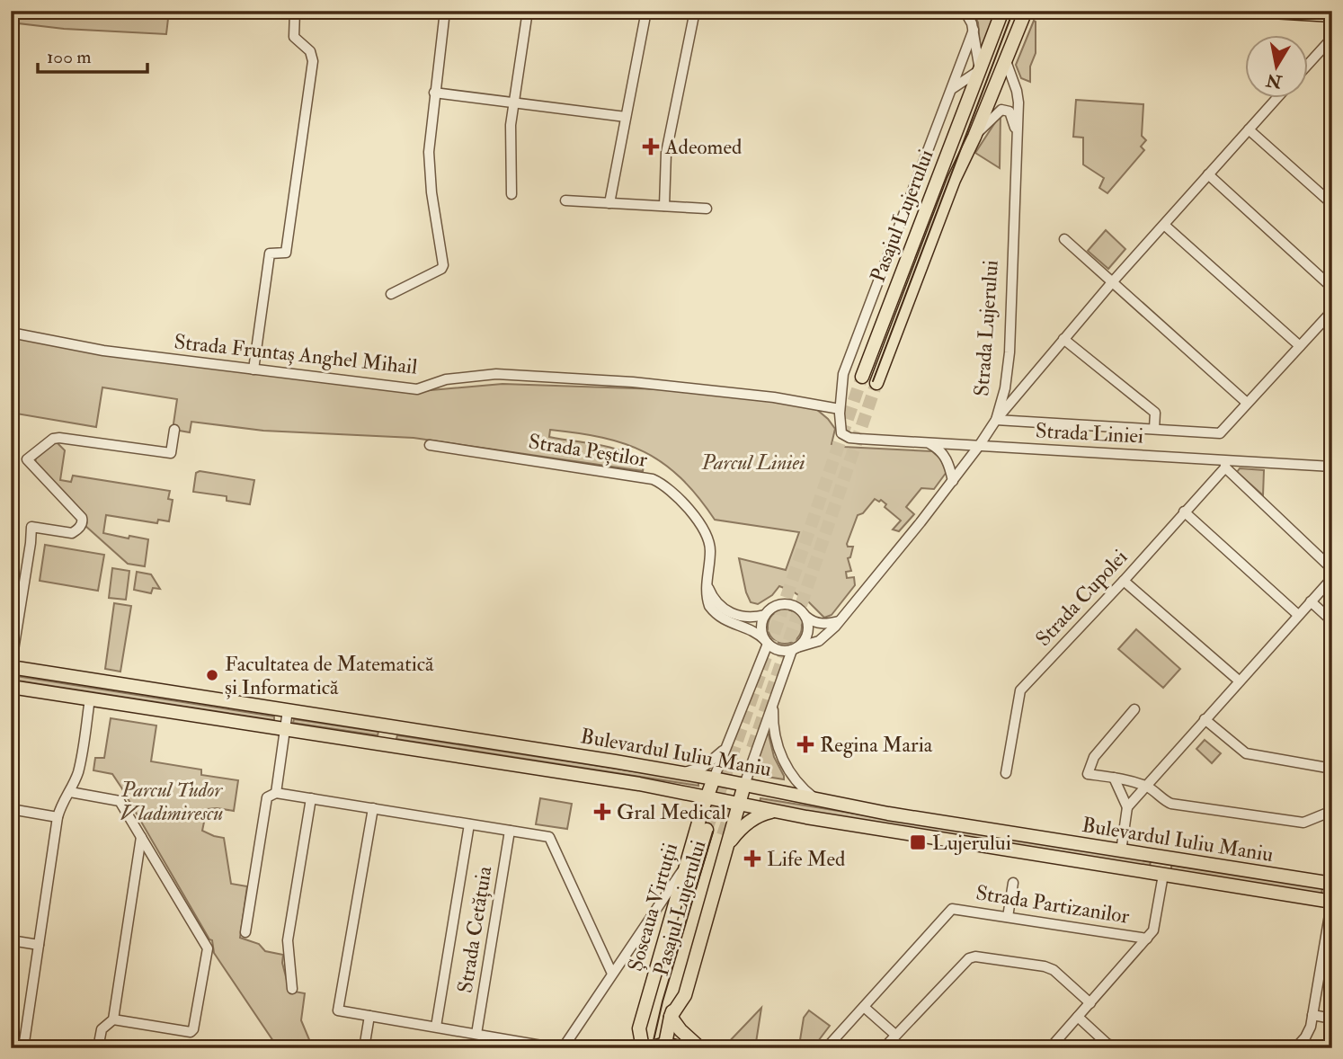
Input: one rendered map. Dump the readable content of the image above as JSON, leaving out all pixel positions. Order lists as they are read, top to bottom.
{
  "streets": {
    "main road": ["Pasajul Lujerului", "Bulevardul Iuliu Maniu", "Șoseaua Virtuții"],
    "street": [
      "Strada Lujerului",
      "Strada Fruntaș Anghel Mihail",
      "Strada Liniei",
      "Strada Peștilor",
      "Strada Cupolei",
      "Strada Partizanilor",
      "Strada Cetățuia"
    ]
  },
  "crossings": [
    ["Pasajul Lujerului", "Strada Lujerului"],
    ["Pasajul Lujerului", "Șoseaua Virtuții"],
    ["Strada Lujerului", "Strada Liniei"],
    ["Strada Lujerului", "Strada Peștilor"],
    ["Strada Fruntaș Anghel Mihail", "Strada Liniei"],
    ["Strada Liniei", "Strada Cupolei"],
    ["Bulevardul Iuliu Maniu", "Șoseaua Virtuții"]
  ],
  "parks": ["Parcul Liniei", "Parcul Tudor Vladimirescu"],
  "places": {
    "health": [
      "Adeomed",
      "Regina Maria",
      "Gral Medical",
      "Life Med"
    ],
    "other": ["Facultatea de Matematică și Informatică"],
    "transit": ["Lujerului"]
  },
  "scale_bar": "100 m",
  "north": "bottom"
}
